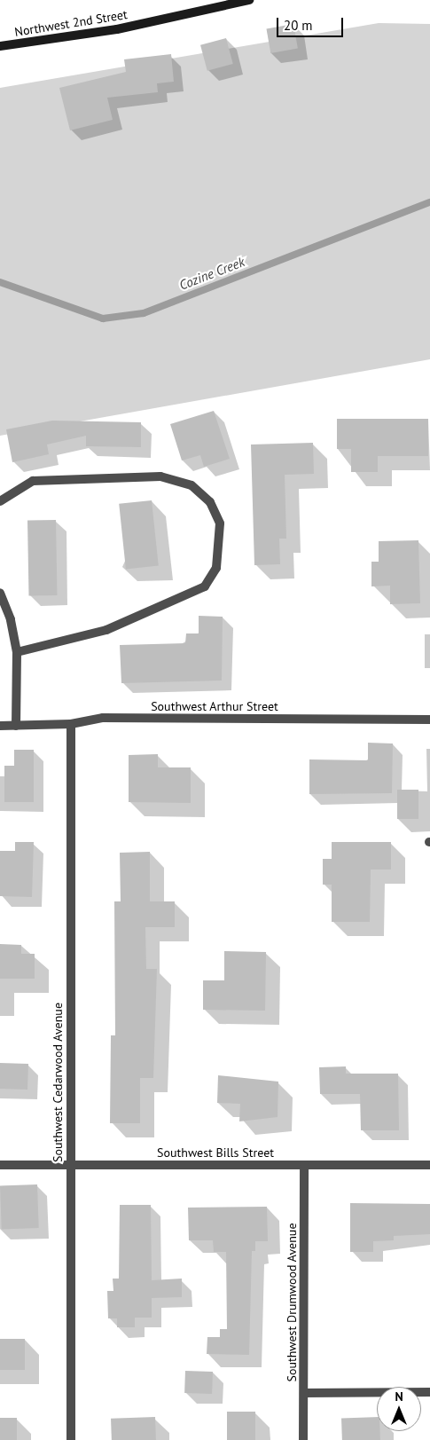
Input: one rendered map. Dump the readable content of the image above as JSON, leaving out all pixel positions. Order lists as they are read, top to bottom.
{
  "streets": {
    "main road": ["Northwest 2nd Street"],
    "street": [
      "Southwest Arthur Street",
      "Southwest Cedarwood Avenue",
      "Southwest Bills Street",
      "Southwest Drumwood Avenue"
    ]
  },
  "crossings": [
    ["Southwest Arthur Street", "Southwest Cedarwood Avenue"],
    ["Southwest Cedarwood Avenue", "Southwest Bills Street"],
    ["Southwest Bills Street", "Southwest Drumwood Avenue"]
  ],
  "water": ["Cozine Creek"],
  "scale_bar": "20 m",
  "north": "top"
}
